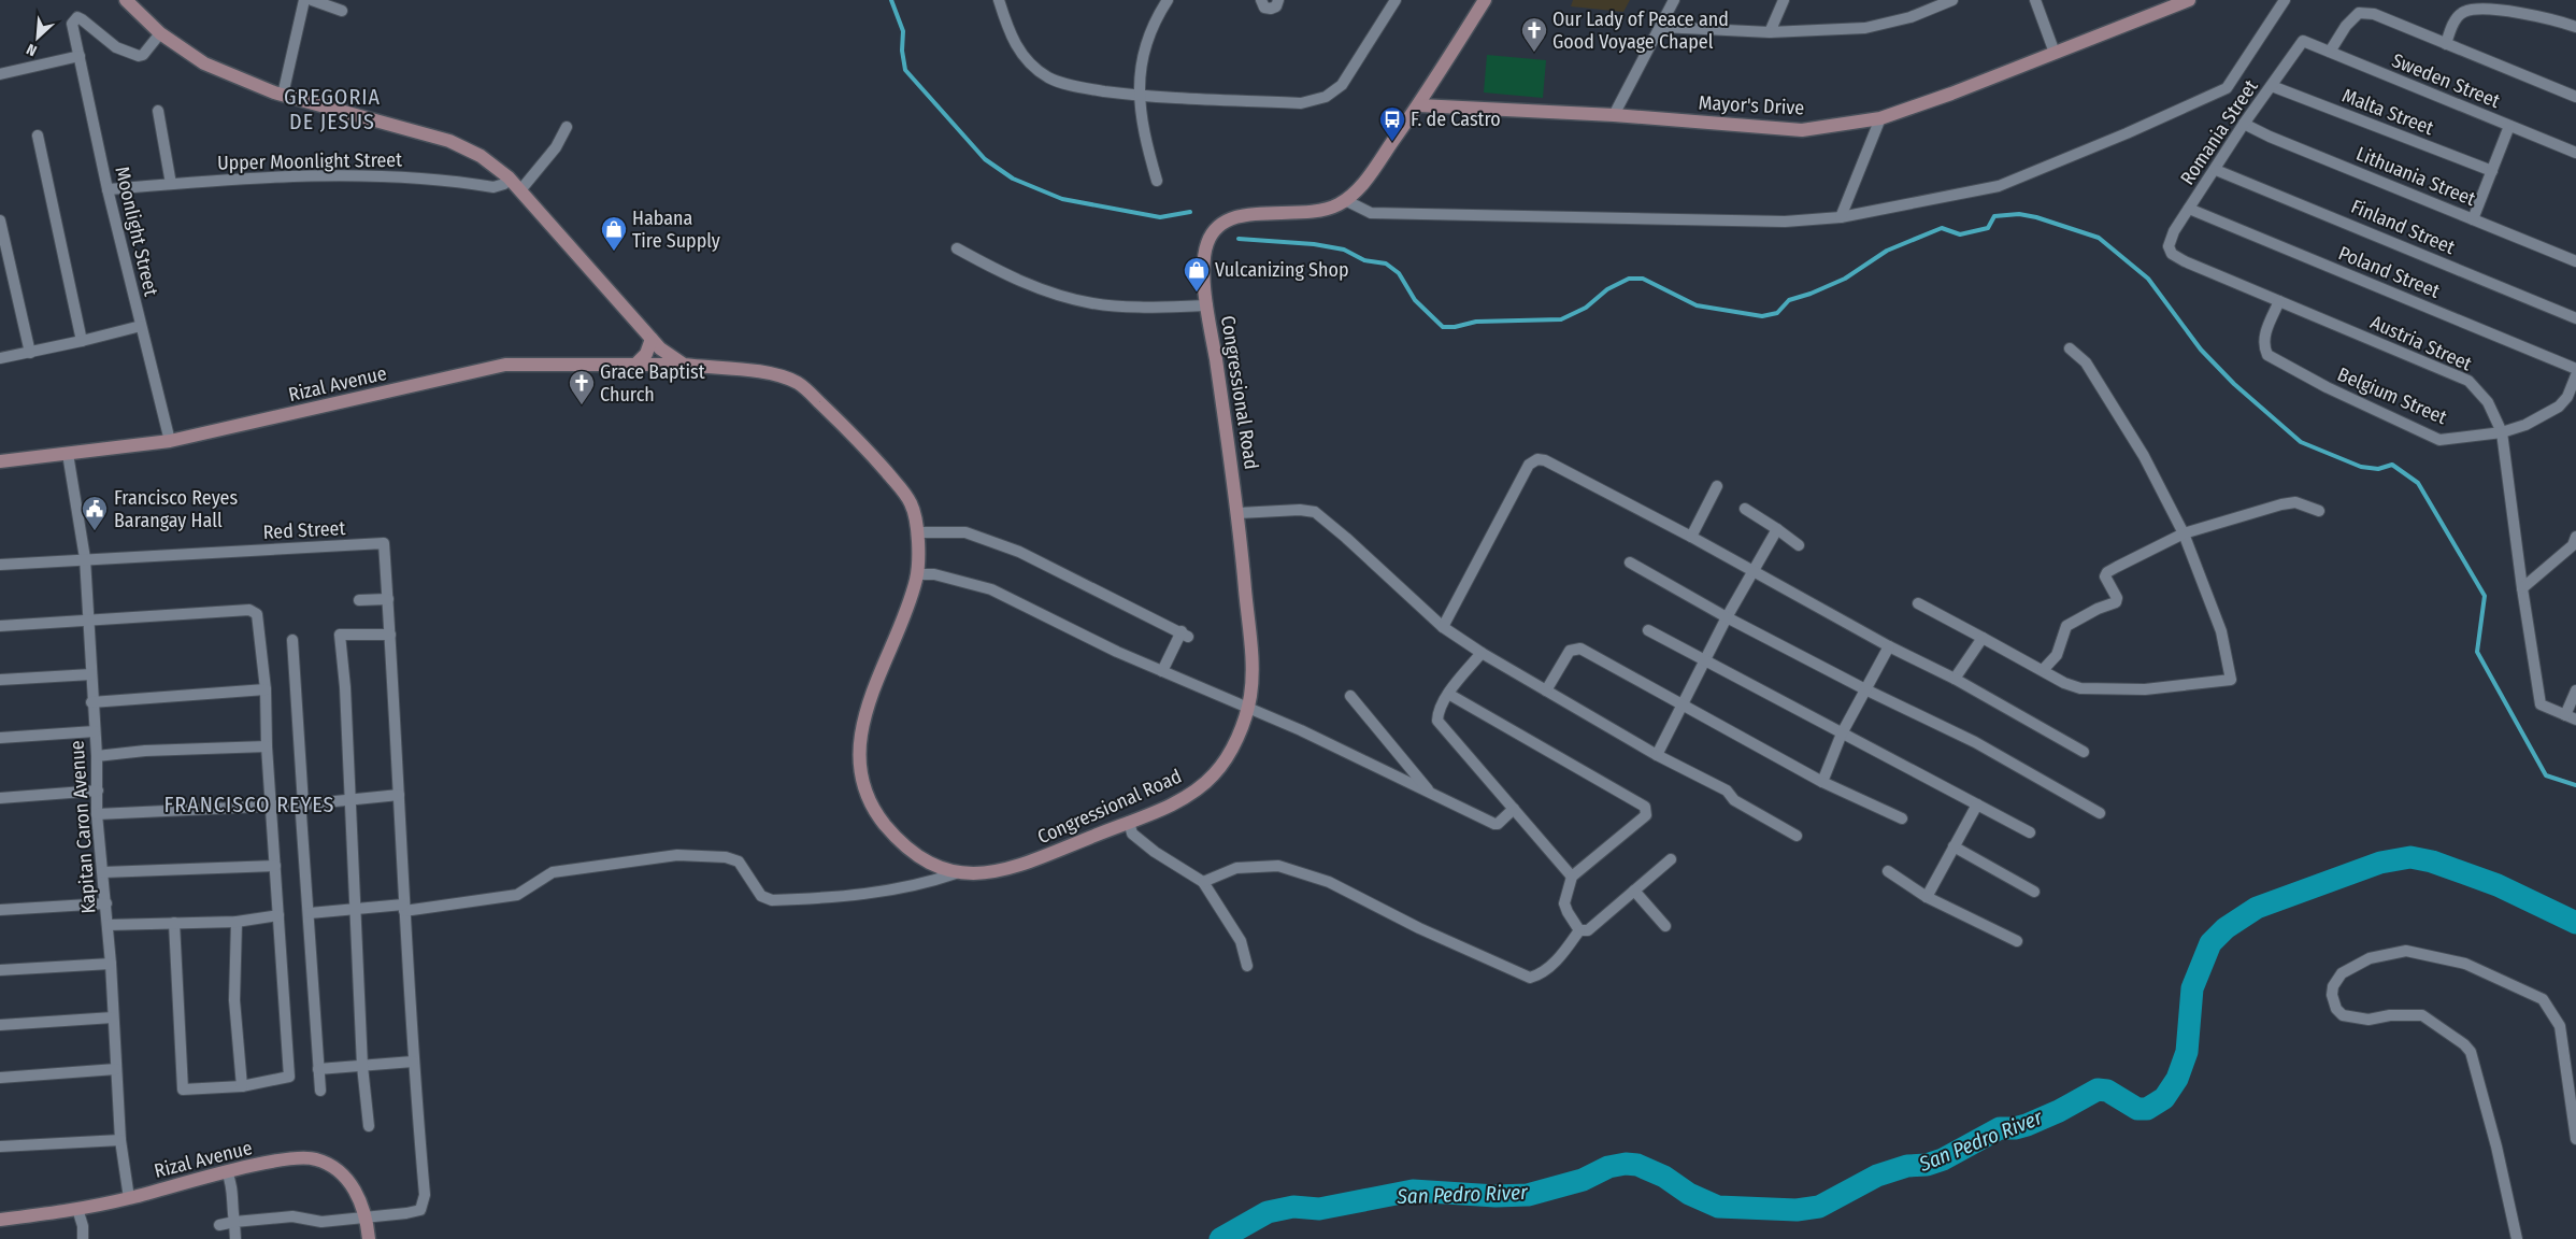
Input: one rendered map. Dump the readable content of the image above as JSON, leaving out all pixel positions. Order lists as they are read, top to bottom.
{
  "streets": {
    "main road": ["Mayor's Drive", "Rizal Avenue", "Congressional Road"],
    "street": [
      "Sweden Street",
      "Malta Street",
      "Romania Street",
      "Upper Moonlight Street",
      "Lithuania Street",
      "Finland Street",
      "Moonlight Street",
      "Poland Street",
      "Austria Street",
      "Belgium Street",
      "Red Street",
      "Kapitan Caron Avenue"
    ]
  },
  "crossings": [
    ["Sweden Street", "Romania Street"],
    ["Mayor's Drive", "Congressional Road"],
    ["Malta Street", "Romania Street"],
    ["Romania Street", "Lithuania Street"],
    ["Romania Street", "Finland Street"],
    ["Romania Street", "Poland Street"],
    ["Romania Street", "Austria Street"],
    ["Upper Moonlight Street", "Moonlight Street"],
    ["Upper Moonlight Street", "Congressional Road"],
    ["Moonlight Street", "Rizal Avenue"],
    ["Moonlight Street", "Congressional Road"],
    ["Austria Street", "Belgium Street"],
    ["Rizal Avenue", "Congressional Road"],
    ["Rizal Avenue", "Kapitan Caron Avenue"],
    ["Red Street", "Kapitan Caron Avenue"]
  ],
  "districts": ["GREGORIA DE JESUS", "FRANCISCO REYES"],
  "water": ["San Pedro River"],
  "places": {
    "church": ["Our Lady of Peace and Good Voyage Chapel", "Grace Baptist Church"],
    "bus stop": ["F. de Castro"],
    "shop": ["Habana Tire Supply", "Vulcanizing Shop"],
    "public building": ["Francisco Reyes Barangay Hall"]
  },
  "north": "bottom left"
}
